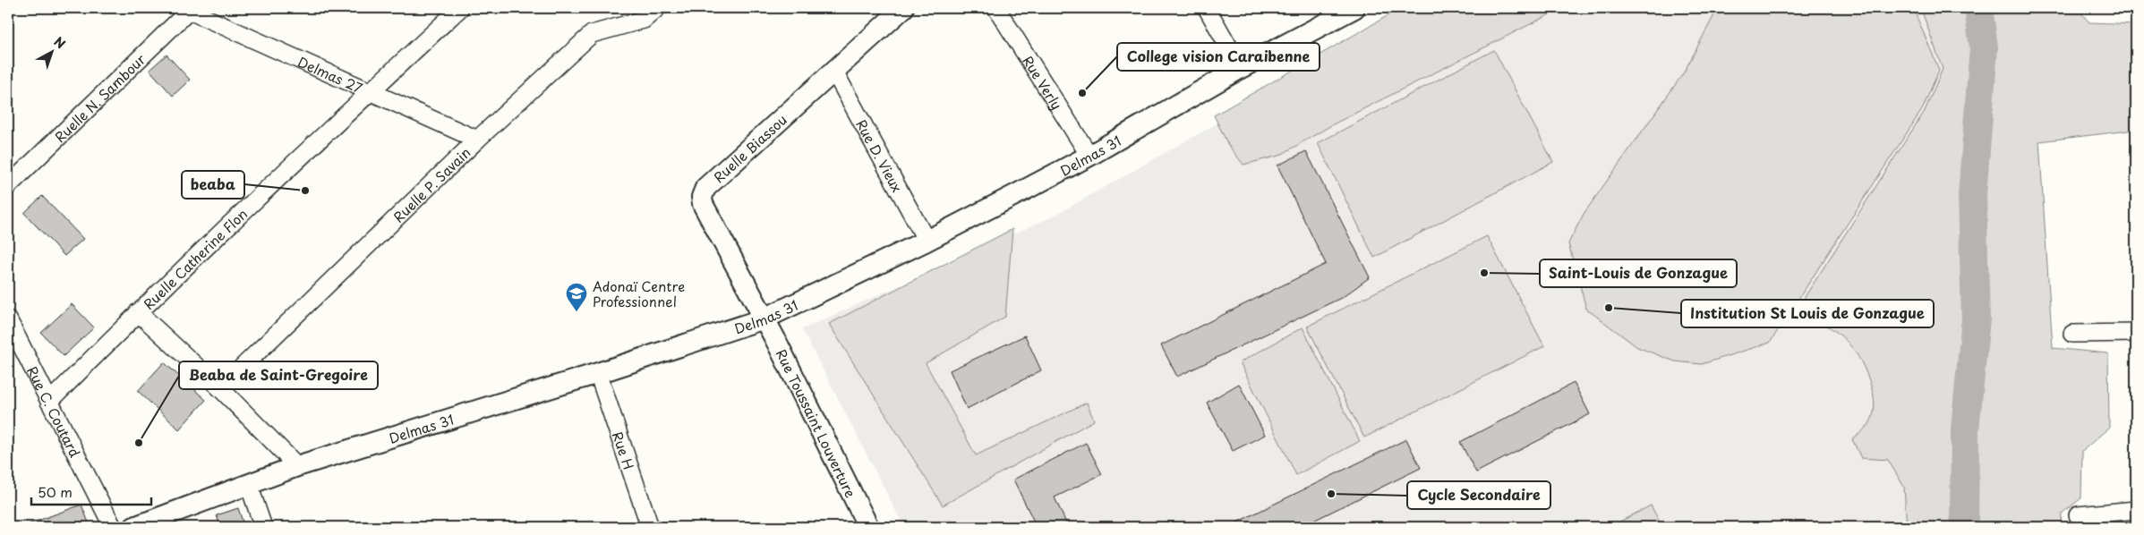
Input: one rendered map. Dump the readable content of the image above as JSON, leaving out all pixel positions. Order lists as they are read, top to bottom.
{
  "streets": {
    "street": [
      "Delmas 27",
      "Rue Verly",
      "Ruelle N. Sambour",
      "Ruelle Biassou",
      "Rue D. Vieux",
      "Delmas 31",
      "Ruelle P. Savain",
      "Ruelle Catherine Flon",
      "Rue C. Coutard",
      "Rue Toussaint Louverture",
      "Rue H"
    ]
  },
  "crossings": [
    ["Delmas 27", "Ruelle N. Sambour"],
    ["Delmas 27", "Ruelle P. Savain"],
    ["Delmas 27", "Ruelle Catherine Flon"],
    ["Rue Verly", "Delmas 31"],
    ["Ruelle Biassou", "Rue D. Vieux"],
    ["Ruelle Biassou", "Delmas 31"],
    ["Ruelle Biassou", "Rue Toussaint Louverture"],
    ["Rue D. Vieux", "Delmas 31"],
    ["Delmas 31", "Rue Toussaint Louverture"],
    ["Delmas 31", "Rue H"],
    ["Ruelle Catherine Flon", "Rue C. Coutard"]
  ],
  "places": {
    "other": [
      "College vision Caraibenne",
      "beaba",
      "Saint-Louis de Gonzague",
      "Institution St Louis de Gonzague",
      "Beaba de Saint-Gregoire",
      "Cycle Secondaire"
    ],
    "school or university": ["Adonaï Centre Professionnel"]
  },
  "scale_bar": "50 m",
  "north": "top right"
}
